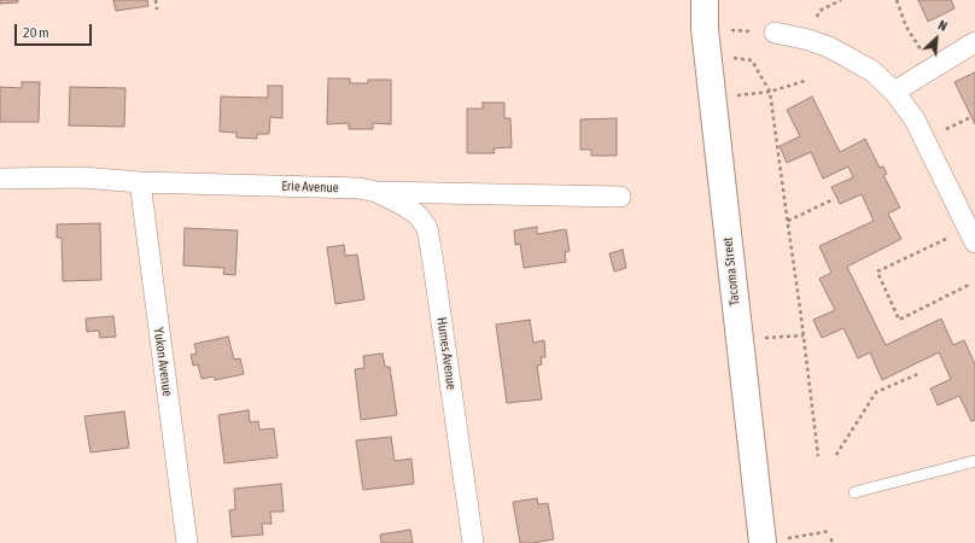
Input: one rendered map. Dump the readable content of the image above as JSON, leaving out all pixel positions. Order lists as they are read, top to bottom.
{
  "streets": {
    "street": [
      "Erie Avenue",
      "Tacoma Street",
      "Humes Avenue",
      "Yukon Avenue"
    ]
  },
  "crossings": [
    ["Erie Avenue", "Humes Avenue"],
    ["Erie Avenue", "Yukon Avenue"]
  ],
  "scale_bar": "20 m",
  "north": "top right"
}
